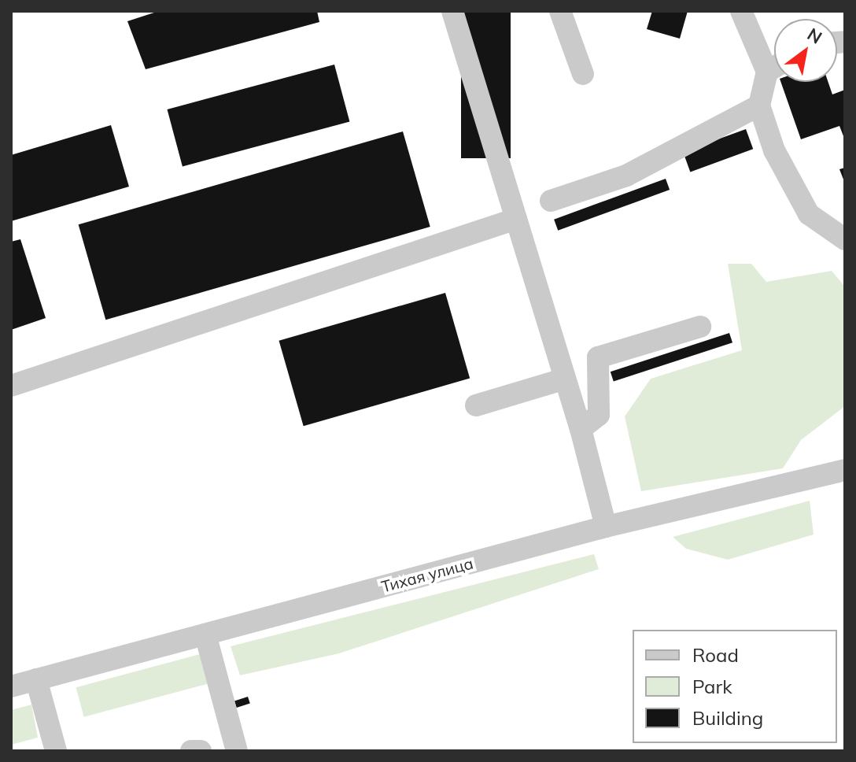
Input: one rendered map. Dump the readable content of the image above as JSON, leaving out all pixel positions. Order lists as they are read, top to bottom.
{
  "streets": {
    "street": ["Тихая улица"]
  },
  "legend": ["Road", "Park", "Building"],
  "north": "top right"
}
